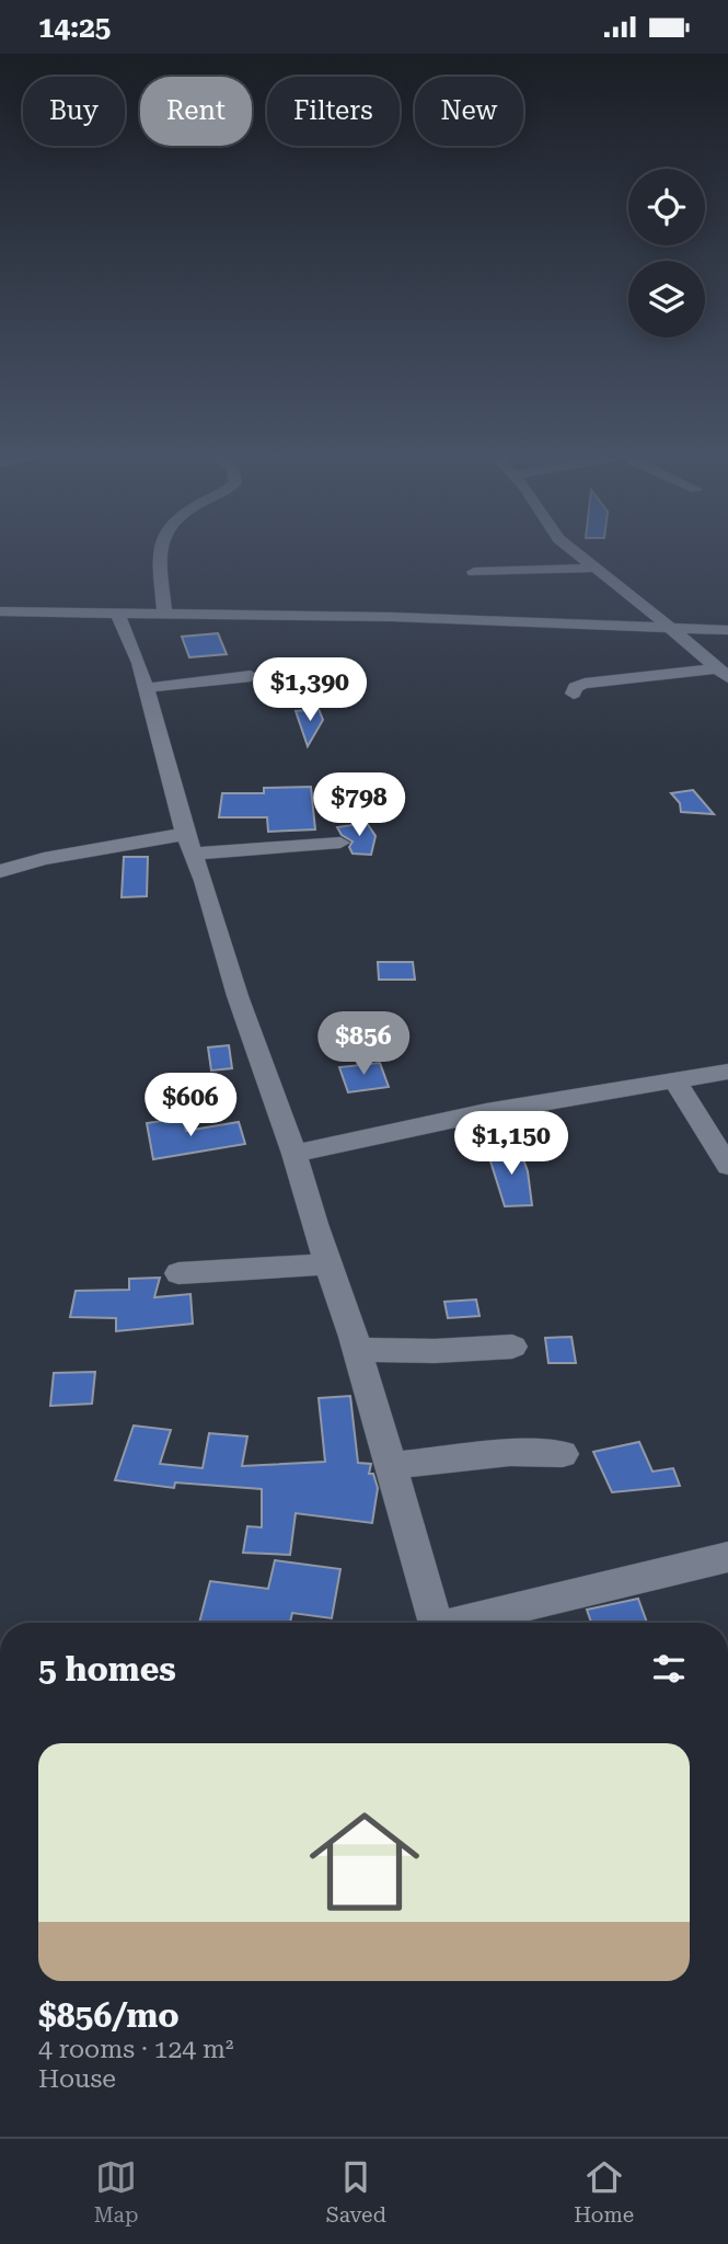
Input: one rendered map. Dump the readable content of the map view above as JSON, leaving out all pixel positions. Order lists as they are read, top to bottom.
{
  "page": {
    "status": "14:25",
    "chip": [
      "Buy",
      "Rent",
      "Filters",
      "New"
    ],
    "price": [
      "$1,390",
      "$798",
      "$856",
      "$606",
      "$1,150"
    ],
    "heading": "5 homes",
    "list": [
      {
        "name": "$856/mo",
        "note": "4 rooms · 124 m² · House"
      }
    ],
    "tabs": ["Map", "Saved", "Home"]
  }
}
